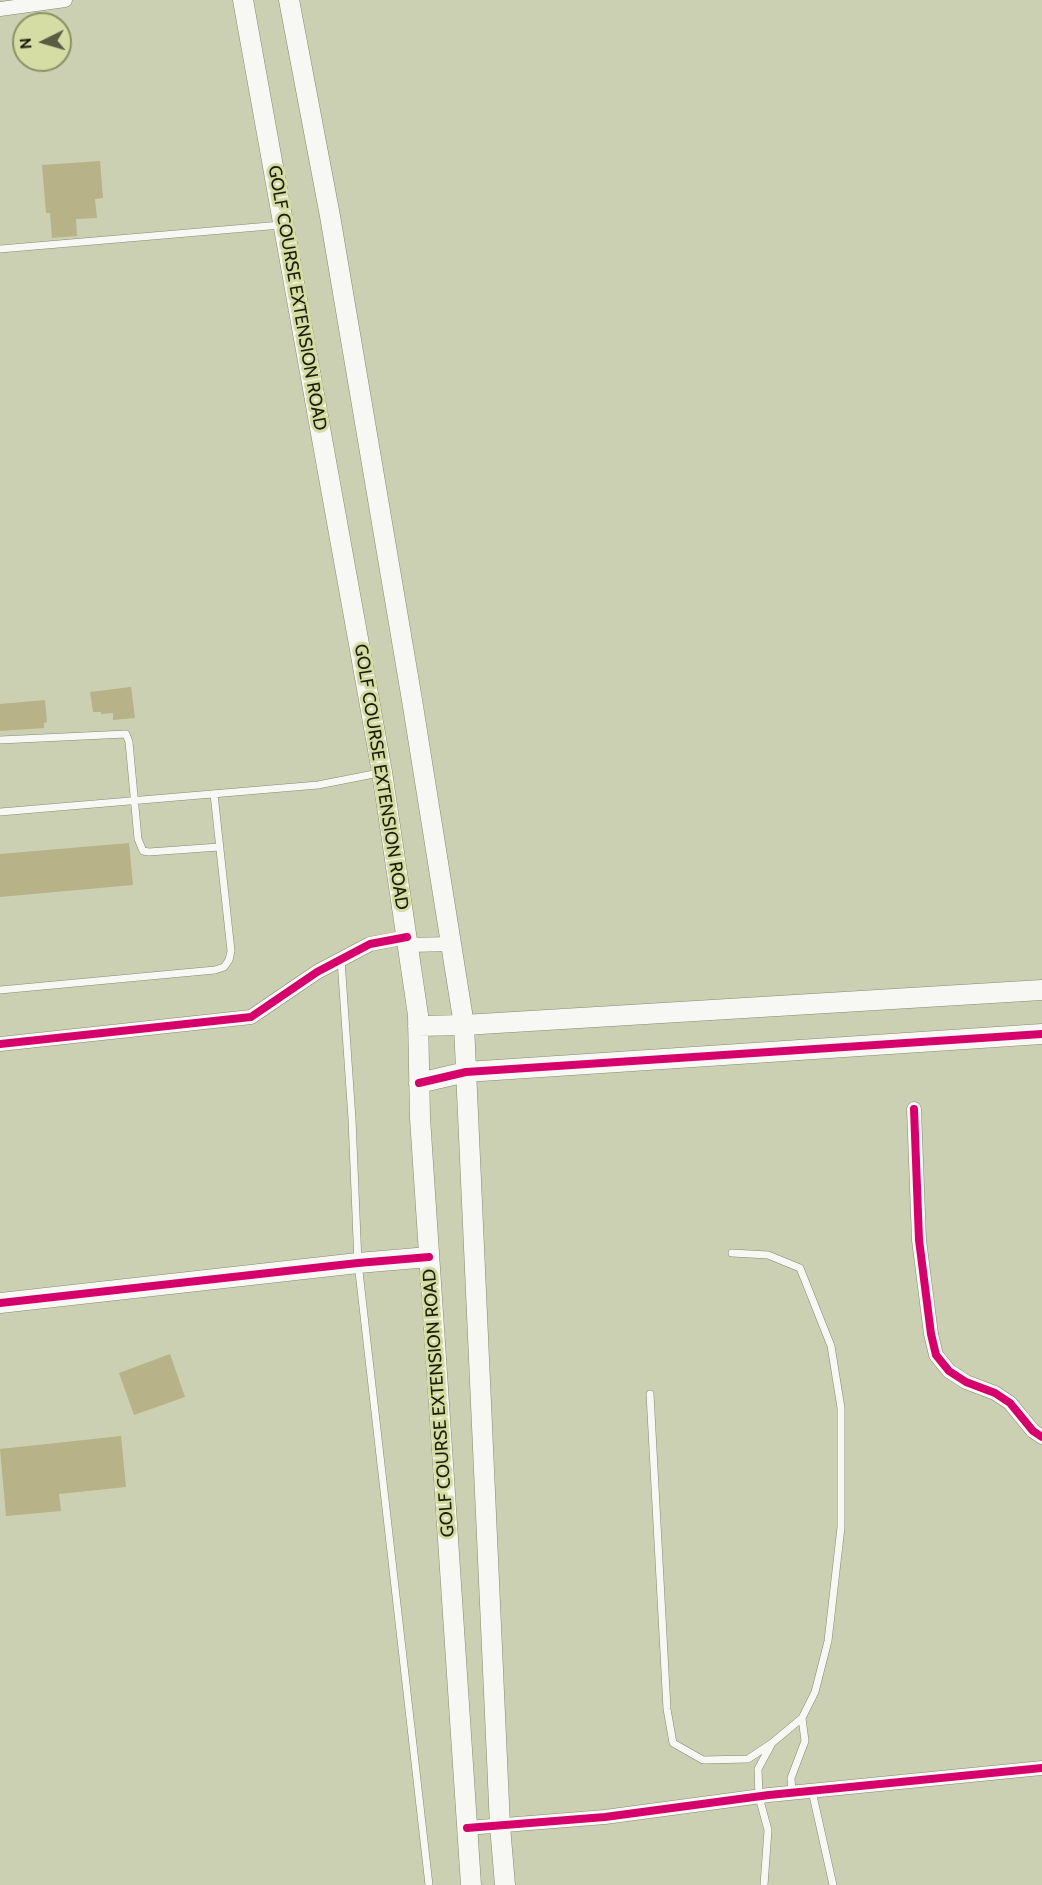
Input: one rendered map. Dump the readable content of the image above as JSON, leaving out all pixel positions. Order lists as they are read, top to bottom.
{
  "streets": {
    "main road": ["GOLF COURSE EXTENSION ROAD"]
  },
  "north": "left"
}
